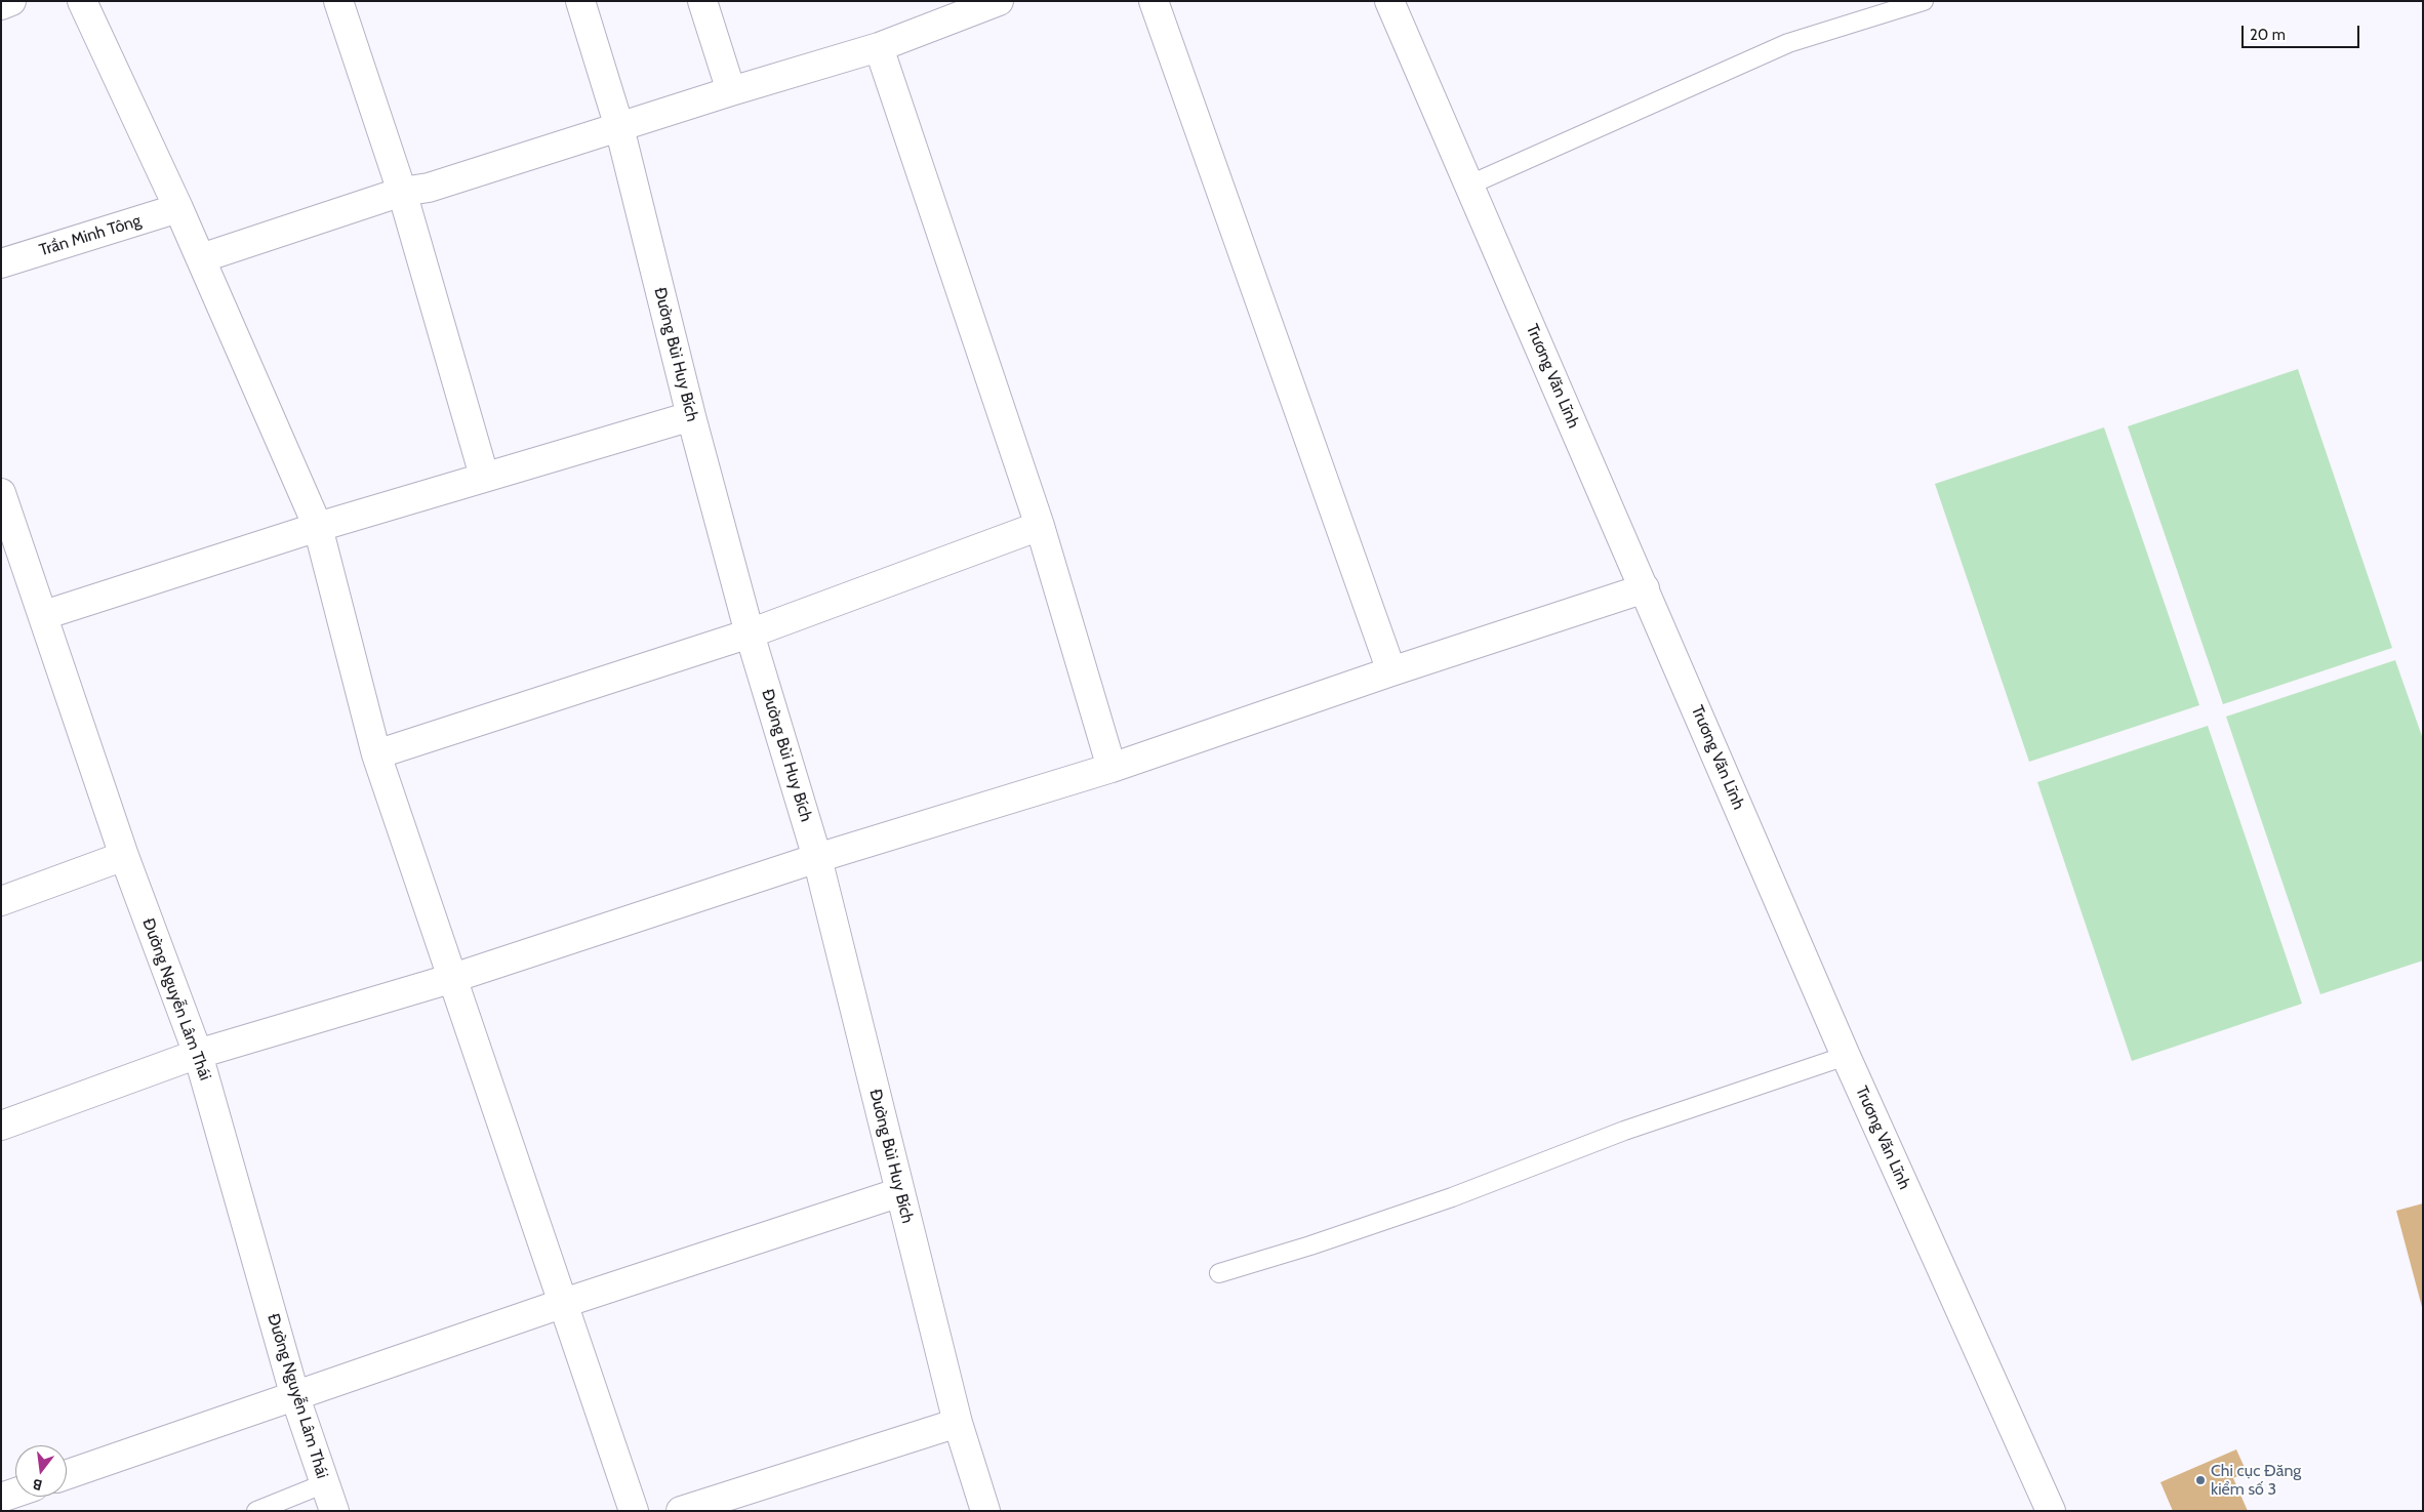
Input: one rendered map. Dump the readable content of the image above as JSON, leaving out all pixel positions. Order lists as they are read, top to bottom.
{
  "streets": {
    "street": [
      "Trần Minh Tông",
      "Đường Bùi Huy Bích",
      "Trương Văn Lĩnh",
      "Đường Nguyễn Lâm Thái"
    ]
  },
  "places": ["Chi cục Đăng kiểm số 3"],
  "scale_bar": "20 m",
  "north": "bottom"
}
